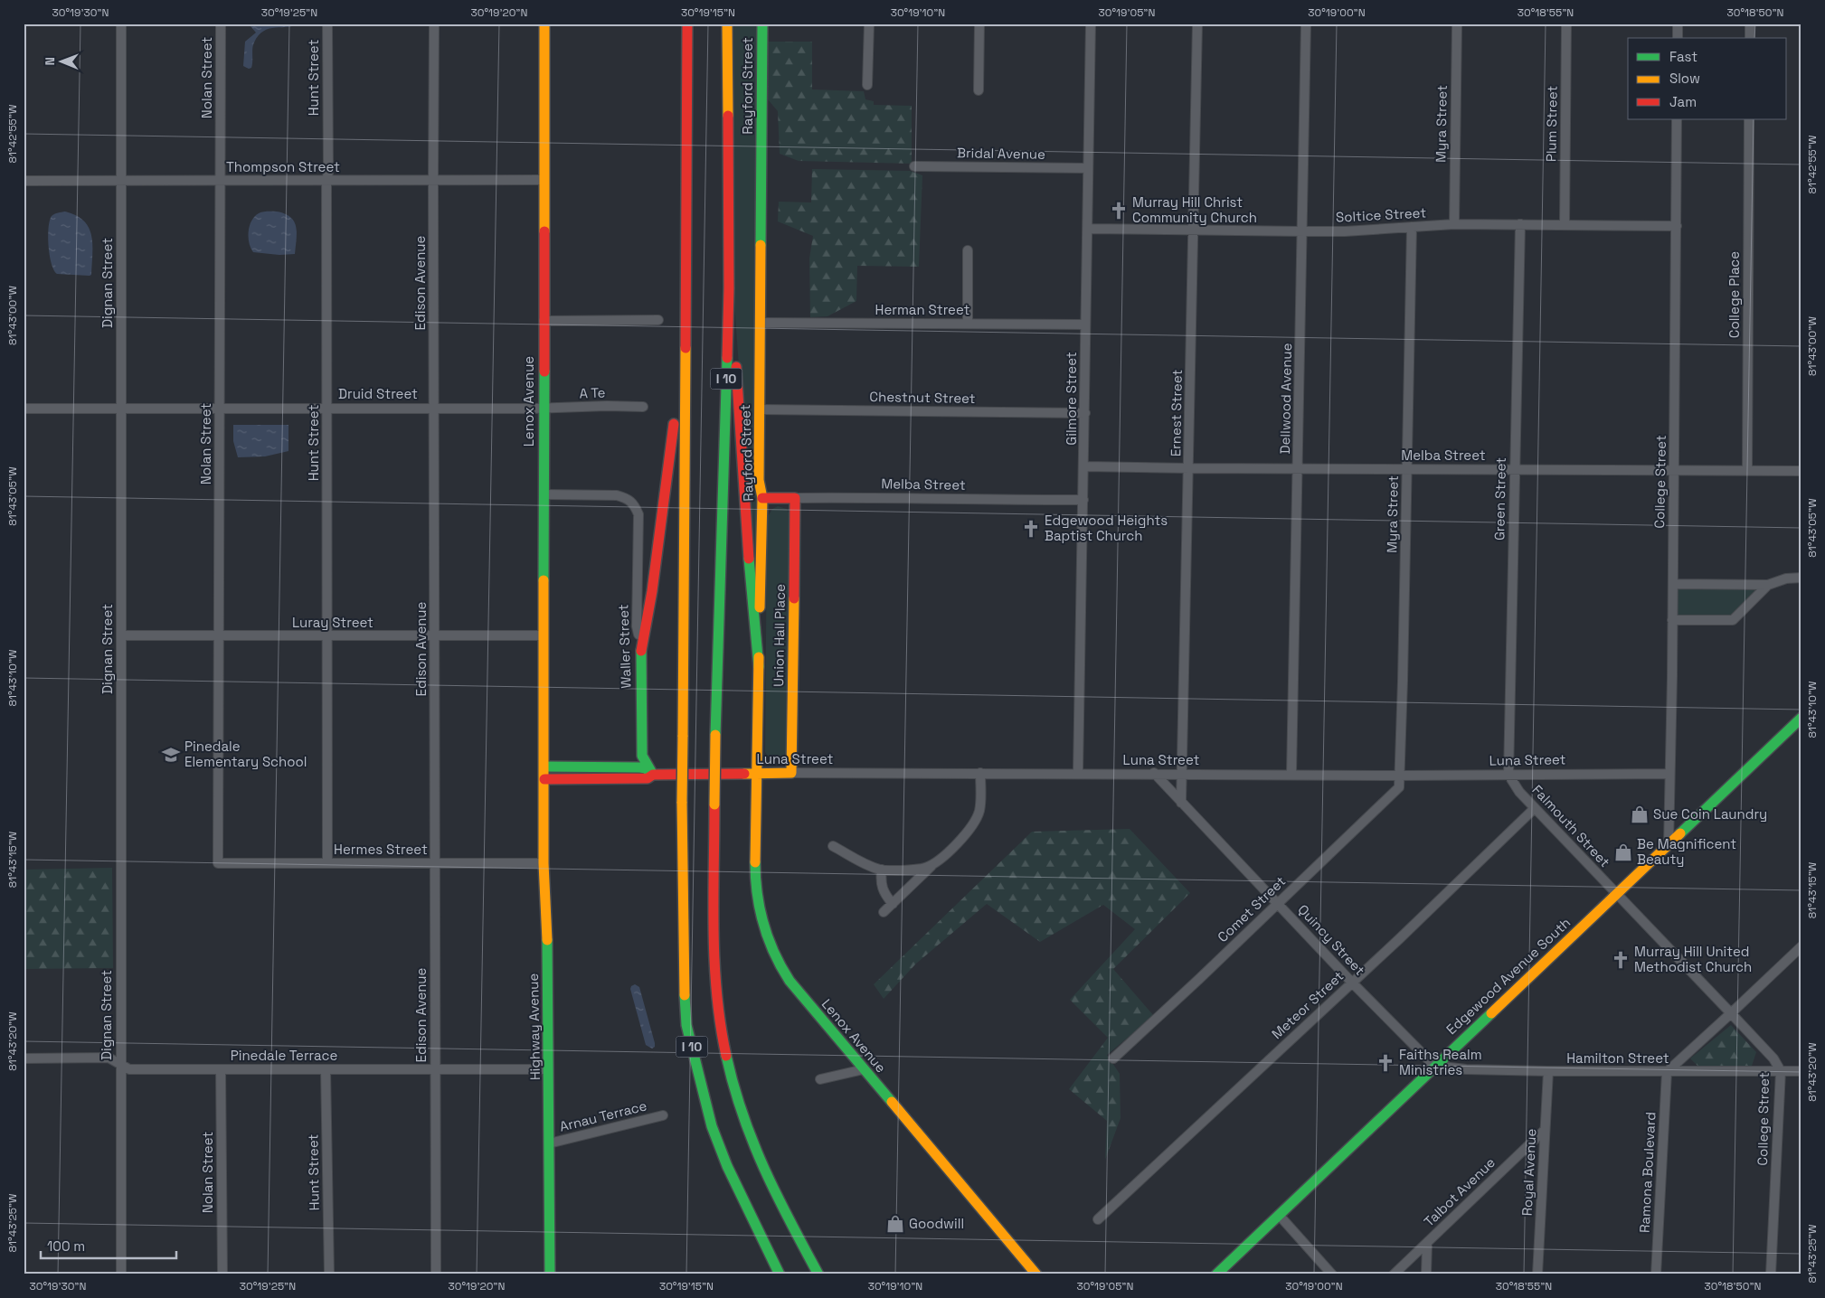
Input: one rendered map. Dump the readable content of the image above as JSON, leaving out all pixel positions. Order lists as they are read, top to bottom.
{
  "streets": {
    "main road": [
      "Rayford Street",
      "I 10",
      "Lenox Avenue",
      "Melba Street",
      "Union Hall Place",
      "Waller Street",
      "Luna Street",
      "Edgewood Avenue South",
      "Highway Avenue"
    ],
    "street": [
      "Nolan Street",
      "Hunt Street",
      "Myra Street",
      "Plum Street",
      "Bridal Avenue",
      "Thompson Street",
      "Soltice Street",
      "Dignan Street",
      "Edison Avenue",
      "College Place",
      "Herman Street",
      "A Te",
      "Druid Street",
      "Chestnut Street",
      "Gilmore Street",
      "Dellwood Avenue",
      "Ernest Street",
      "College Street",
      "Green Street",
      "Luray Street",
      "Falmouth Street",
      "Hermes Street",
      "Comet Street",
      "Quincy Street",
      "Meteor Street",
      "Pinedale Terrace",
      "Hamilton Street",
      "Arnau Terrace",
      "Royal Avenue",
      "Ramona Boulevard",
      "Talbot Avenue"
    ]
  },
  "crossings": [
    ["Nolan Street", "Thompson Street"],
    ["Nolan Street", "Druid Street"],
    ["Nolan Street", "Luray Street"],
    ["Nolan Street", "Hermes Street"],
    ["Nolan Street", "Pinedale Terrace"],
    ["Hunt Street", "Thompson Street"],
    ["Hunt Street", "Druid Street"],
    ["Hunt Street", "Luray Street"],
    ["Hunt Street", "Hermes Street"],
    ["Hunt Street", "Pinedale Terrace"],
    ["Rayford Street", "Herman Street"],
    ["Rayford Street", "Chestnut Street"],
    ["Rayford Street", "Lenox Avenue"],
    ["Rayford Street", "Melba Street"],
    ["Rayford Street", "Luna Street"],
    ["Myra Street", "Soltice Street"],
    ["Myra Street", "Melba Street"],
    ["Myra Street", "Luna Street"],
    ["Myra Street", "Comet Street"],
    ["Plum Street", "Soltice Street"],
    ["Bridal Avenue", "Gilmore Street"],
    ["Thompson Street", "Dignan Street"],
    ["Thompson Street", "Edison Avenue"],
    ["Thompson Street", "Lenox Avenue"],
    ["Soltice Street", "Gilmore Street"],
    ["Soltice Street", "Dellwood Avenue"],
    ["Soltice Street", "Ernest Street"],
    ["Soltice Street", "College Street"],
    ["Soltice Street", "Green Street"],
    ["Dignan Street", "Druid Street"],
    ["Dignan Street", "Luray Street"],
    ["Dignan Street", "Pinedale Terrace"],
    ["Edison Avenue", "Druid Street"],
    ["Edison Avenue", "Luray Street"],
    ["Edison Avenue", "Hermes Street"],
    ["Edison Avenue", "Pinedale Terrace"],
    ["College Place", "Melba Street"],
    ["Herman Street", "Gilmore Street"],
    ["A Te", "Druid Street"],
    ["A Te", "Lenox Avenue"],
    ["Druid Street", "Lenox Avenue"],
    ["Chestnut Street", "Gilmore Street"],
    ["Gilmore Street", "Melba Street"],
    ["Gilmore Street", "Luna Street"],
    ["Dellwood Avenue", "Melba Street"],
    ["Dellwood Avenue", "Luna Street"],
    ["Lenox Avenue", "Luray Street"],
    ["Lenox Avenue", "Waller Street"],
    ["Lenox Avenue", "Luna Street"],
    ["Lenox Avenue", "Highway Avenue"],
    ["Ernest Street", "Melba Street"],
    ["Ernest Street", "Luna Street"],
    ["Ernest Street", "Quincy Street"],
    ["Melba Street", "College Street"],
    ["Melba Street", "Green Street"],
    ["Melba Street", "Union Hall Place"],
    ["College Street", "Luna Street"],
    ["College Street", "Falmouth Street"],
    ["College Street", "Edgewood Avenue South"],
    ["College Street", "Hamilton Street"],
    ["Green Street", "Luna Street"],
    ["Green Street", "Falmouth Street"],
    ["Union Hall Place", "Luna Street"],
    ["Waller Street", "Luna Street"],
    ["Luna Street", "Falmouth Street"],
    ["Luna Street", "Comet Street"],
    ["Luna Street", "Quincy Street"],
    ["Luna Street", "Highway Avenue"],
    ["Falmouth Street", "Edgewood Avenue South"],
    ["Falmouth Street", "Meteor Street"],
    ["Hermes Street", "Highway Avenue"],
    ["Comet Street", "Quincy Street"],
    ["Quincy Street", "Edgewood Avenue South"],
    ["Quincy Street", "Meteor Street"],
    ["Quincy Street", "Hamilton Street"],
    ["Edgewood Avenue South", "Hamilton Street"],
    ["Highway Avenue", "Pinedale Terrace"],
    ["Highway Avenue", "Arnau Terrace"],
    ["Hamilton Street", "Royal Avenue"],
    ["Hamilton Street", "Ramona Boulevard"],
    ["Royal Avenue", "Talbot Avenue"]
  ],
  "places": {
    "church": [
      "Murray Hill Christ Community Church",
      "Edgewood Heights Baptist Church",
      "Murray Hill United Methodist Church",
      "Faiths Realm Ministries"
    ],
    "school or university": ["Pinedale Elementary School"],
    "shop": ["Sue Coin Laundry", "Be Magnificent Beauty", "Goodwill"]
  },
  "legend": ["Fast", "Slow", "Jam"],
  "scale_bar": "100 m",
  "north": "left",
  "coordinates": [
    "30°19'30\"N",
    "30°19'25\"N",
    "30°19'20\"N",
    "30°19'15\"N",
    "30°19'10\"N",
    "30°19'05\"N",
    "30°19'00\"N",
    "30°18'55\"N",
    "30°18'50\"N",
    "81°42'55\"W",
    "81°43'00\"W",
    "81°43'05\"W",
    "81°43'10\"W",
    "81°43'15\"W",
    "81°43'20\"W",
    "81°43'25\"W"
  ]
}
